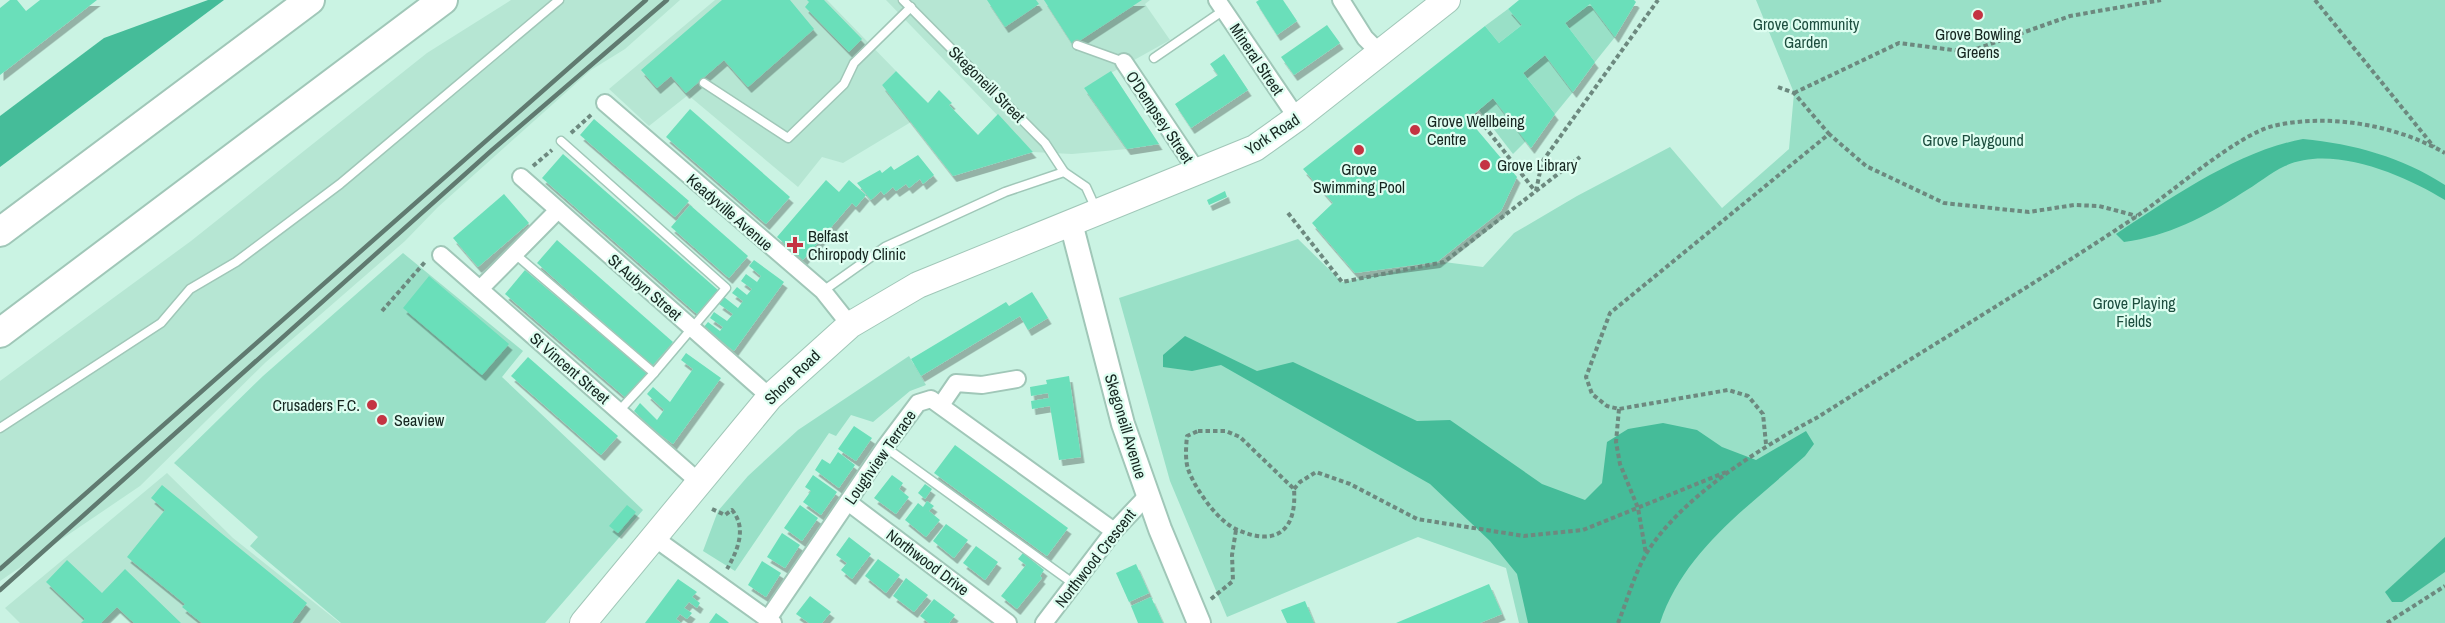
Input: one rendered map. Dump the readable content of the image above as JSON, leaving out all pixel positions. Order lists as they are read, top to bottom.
{
  "streets": {
    "main road": ["York Road", "Shore Road"],
    "street": [
      "Mineral Street",
      "O'Dempsey Street",
      "Keadyville Avenue",
      "St Aubyn Street",
      "St Vincent Street",
      "Skegoneill Avenue",
      "Loughview Terrace",
      "Northwood Crescent",
      "Northwood Drive"
    ],
    "lane": ["Skegoneill Street"]
  },
  "crossings": [
    ["Mineral Street", "York Road"],
    ["O'Dempsey Street", "York Road"],
    ["York Road", "Shore Road"],
    ["York Road", "Skegoneill Avenue"],
    ["Keadyville Avenue", "Shore Road"],
    ["St Aubyn Street", "Shore Road"],
    ["St Vincent Street", "Shore Road"],
    ["Shore Road", "Skegoneill Avenue"],
    ["Skegoneill Avenue", "Northwood Crescent"],
    ["Loughview Terrace", "Northwood Crescent"],
    ["Loughview Terrace", "Northwood Drive"]
  ],
  "parks": ["Grove Community Garden", "Grove Playgound", "Grove Playing Fields"],
  "places": {
    "other": [
      "Grove Bowling Greens",
      "Grove Wellbeing Centre",
      "Grove Swimming Pool",
      "Grove Library",
      "Crusaders F.C.",
      "Seaview"
    ],
    "health": ["Belfast Chiropody Clinic"]
  }
}
